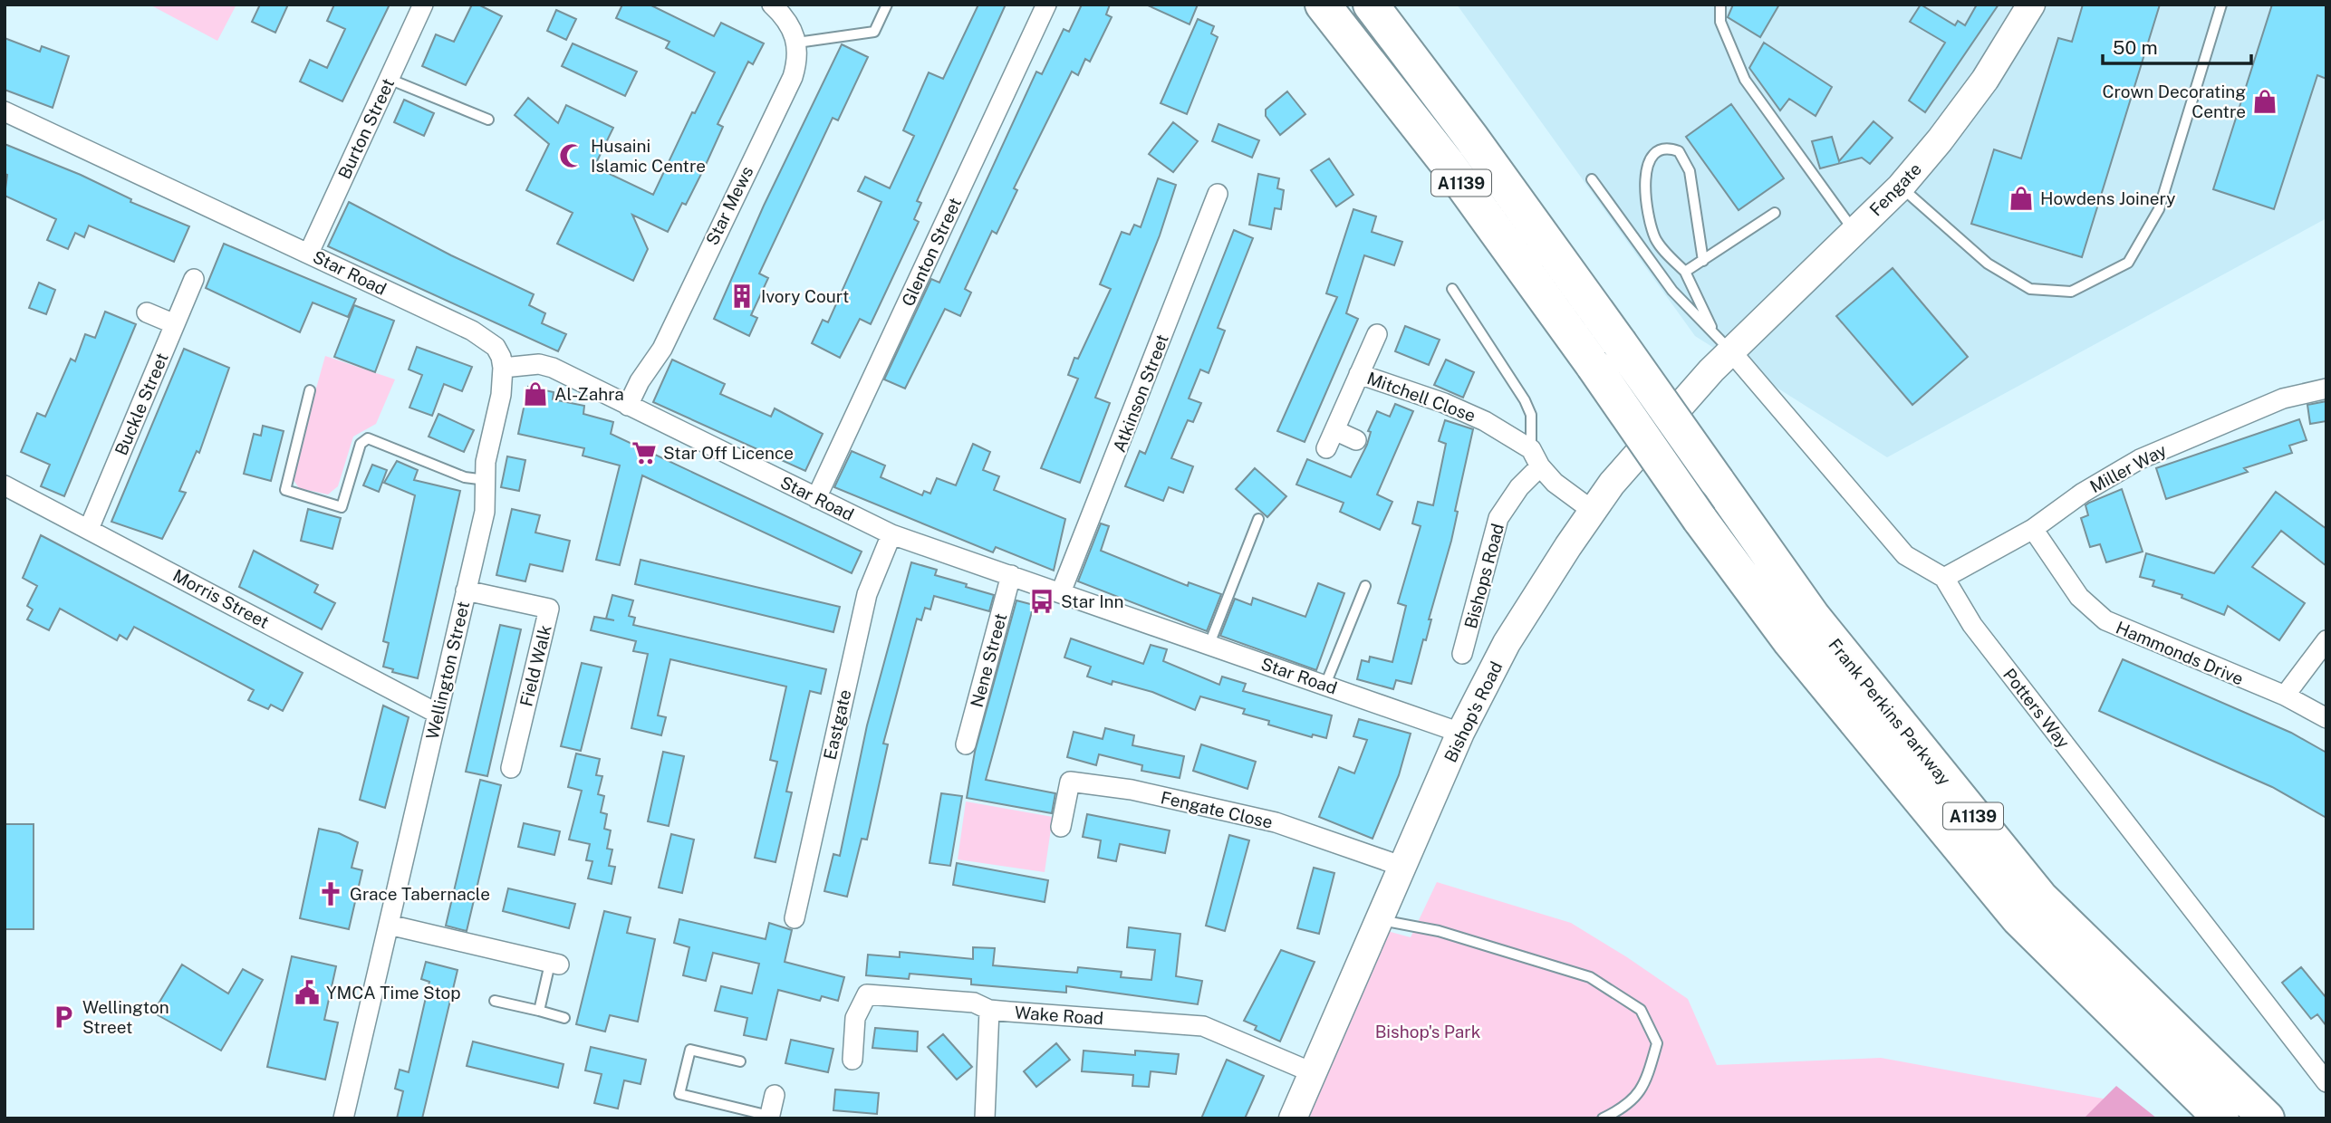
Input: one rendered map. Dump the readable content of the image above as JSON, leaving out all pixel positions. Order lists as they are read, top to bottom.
{
  "streets": {
    "highway": ["A1139", "Frank Perkins Parkway"],
    "street": [
      "Burton Street",
      "Fengate",
      "Star Mews",
      "Glenton Street",
      "Star Road",
      "Atkinson Street",
      "Mitchell Close",
      "Buckle Street",
      "Miller Way",
      "Bishops Road",
      "Morris Street",
      "Hammonds Drive",
      "Nene Street",
      "Field Walk",
      "Wellington Street",
      "Potters Way",
      "Bishop's Road",
      "Eastgate",
      "Fengate Close",
      "Wake Road"
    ]
  },
  "crossings": [
    ["Burton Street", "Star Road"],
    ["Fengate", "Potters Way"],
    ["Fengate", "Bishop's Road"],
    ["Star Mews", "Star Road"],
    ["Glenton Street", "Star Road"],
    ["Star Road", "Atkinson Street"],
    ["Star Road", "Nene Street"],
    ["Star Road", "Wellington Street"],
    ["Star Road", "Bishop's Road"],
    ["Star Road", "Eastgate"],
    ["Buckle Street", "Morris Street"],
    ["Miller Way", "Hammonds Drive"],
    ["Miller Way", "Potters Way"],
    ["Morris Street", "Wellington Street"],
    ["Field Walk", "Wellington Street"],
    ["Potters Way", "Bishop's Road"],
    ["Bishop's Road", "Fengate Close"],
    ["Bishop's Road", "Wake Road"]
  ],
  "parks": ["Bishop's Park"],
  "places": {
    "shop": ["Crown Decorating Centre", "Howdens Joinery", "Al-Zahra"],
    "mosque": ["Husaini Islamic Centre"],
    "building": ["Ivory Court"],
    "supermarket": ["Star Off Licence"],
    "bus stop": ["Star Inn"],
    "church": ["Grace Tabernacle"],
    "public building": ["YMCA Time Stop"],
    "parking": ["Wellington Street"]
  },
  "scale_bar": "50 m"
}
